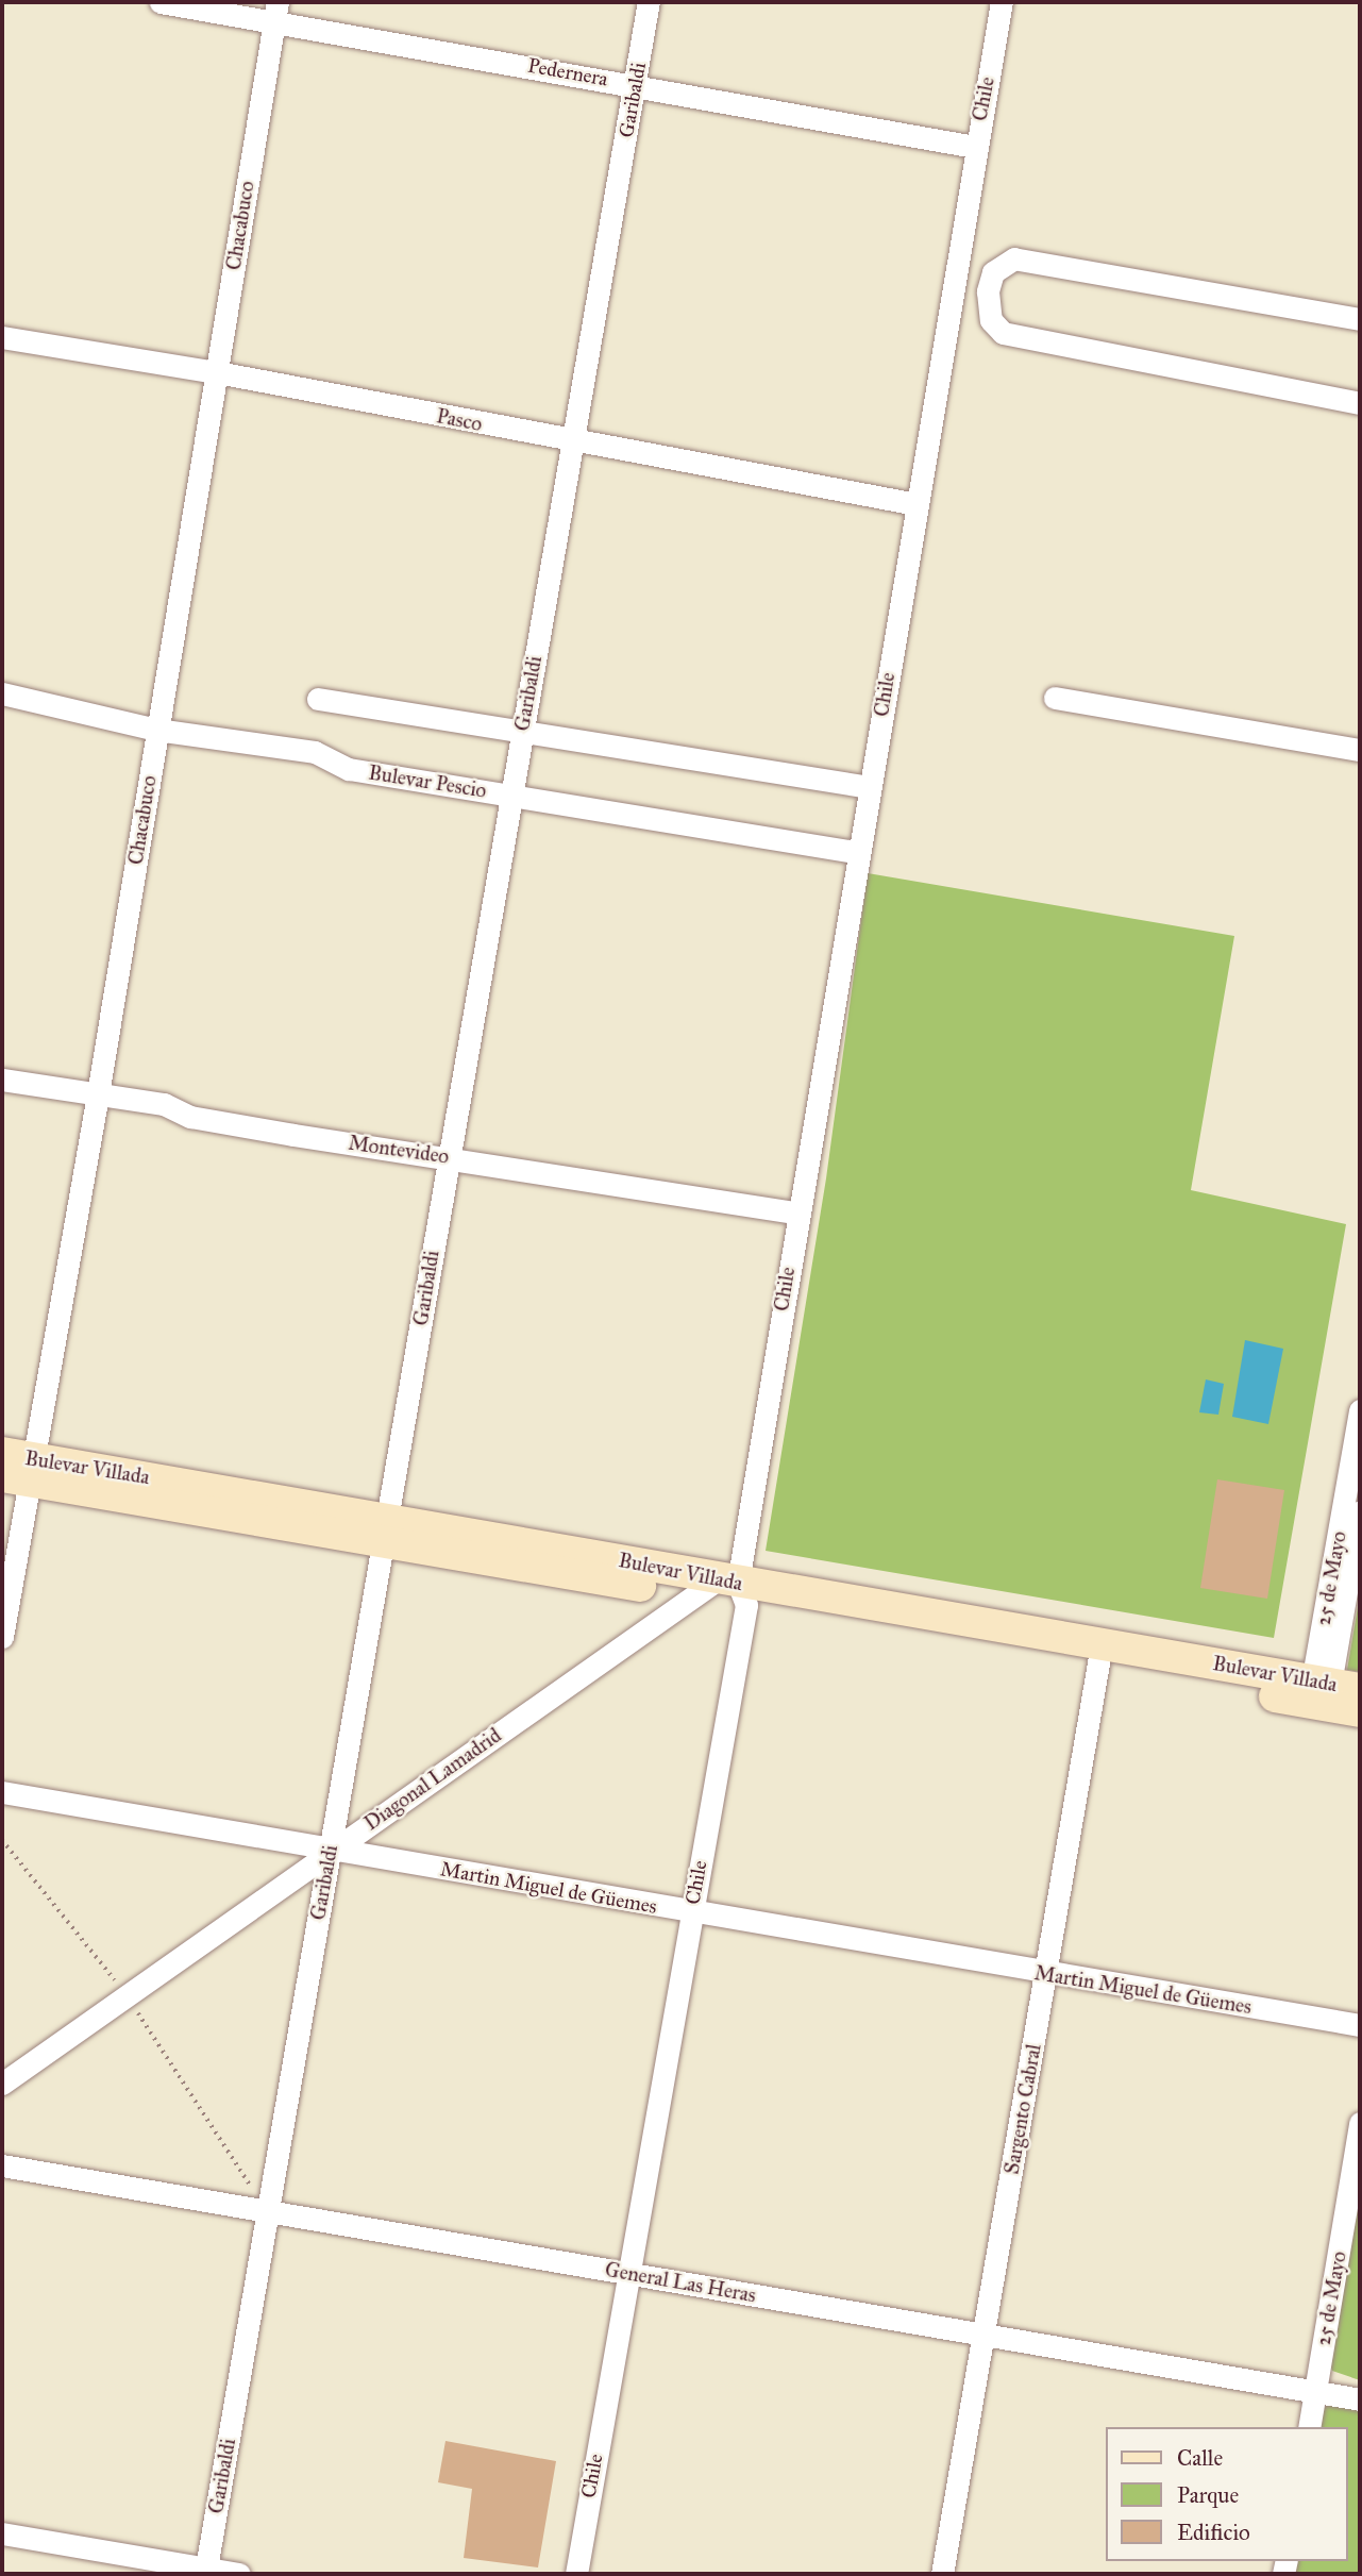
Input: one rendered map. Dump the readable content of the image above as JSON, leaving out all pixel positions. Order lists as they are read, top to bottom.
{
  "streets": {
    "main road": ["Bulevar Villada"],
    "street": [
      "Pedernera",
      "Chile",
      "Garibaldi",
      "Chacabuco",
      "Pasco",
      "Bulevar Pescio",
      "Montevideo",
      "25 de Mayo",
      "Diagonal Lamadrid",
      "Martin Miguel de Güemes",
      "Sargento Cabral",
      "General Las Heras"
    ]
  },
  "crossings": [
    ["Pedernera", "Chile"],
    ["Pedernera", "Garibaldi"],
    ["Pedernera", "Chacabuco"],
    ["Chile", "Pasco"],
    ["Chile", "Bulevar Pescio"],
    ["Chile", "Montevideo"],
    ["Chile", "Bulevar Villada"],
    ["Chile", "Diagonal Lamadrid"],
    ["Chile", "Martin Miguel de Güemes"],
    ["Chile", "General Las Heras"],
    ["Garibaldi", "Pasco"],
    ["Garibaldi", "Bulevar Pescio"],
    ["Garibaldi", "Montevideo"],
    ["Garibaldi", "Bulevar Villada"],
    ["Garibaldi", "Diagonal Lamadrid"],
    ["Garibaldi", "Martin Miguel de Güemes"],
    ["Garibaldi", "General Las Heras"],
    ["Chacabuco", "Pasco"],
    ["Chacabuco", "Bulevar Pescio"],
    ["Chacabuco", "Montevideo"],
    ["Chacabuco", "Bulevar Villada"],
    ["Bulevar Villada", "25 de Mayo"],
    ["Bulevar Villada", "Diagonal Lamadrid"],
    ["Bulevar Villada", "Sargento Cabral"],
    ["25 de Mayo", "General Las Heras"],
    ["Diagonal Lamadrid", "Martin Miguel de Güemes"],
    ["Martin Miguel de Güemes", "Sargento Cabral"],
    ["Sargento Cabral", "General Las Heras"]
  ],
  "legend": ["Calle", "Parque", "Edificio"]
}
